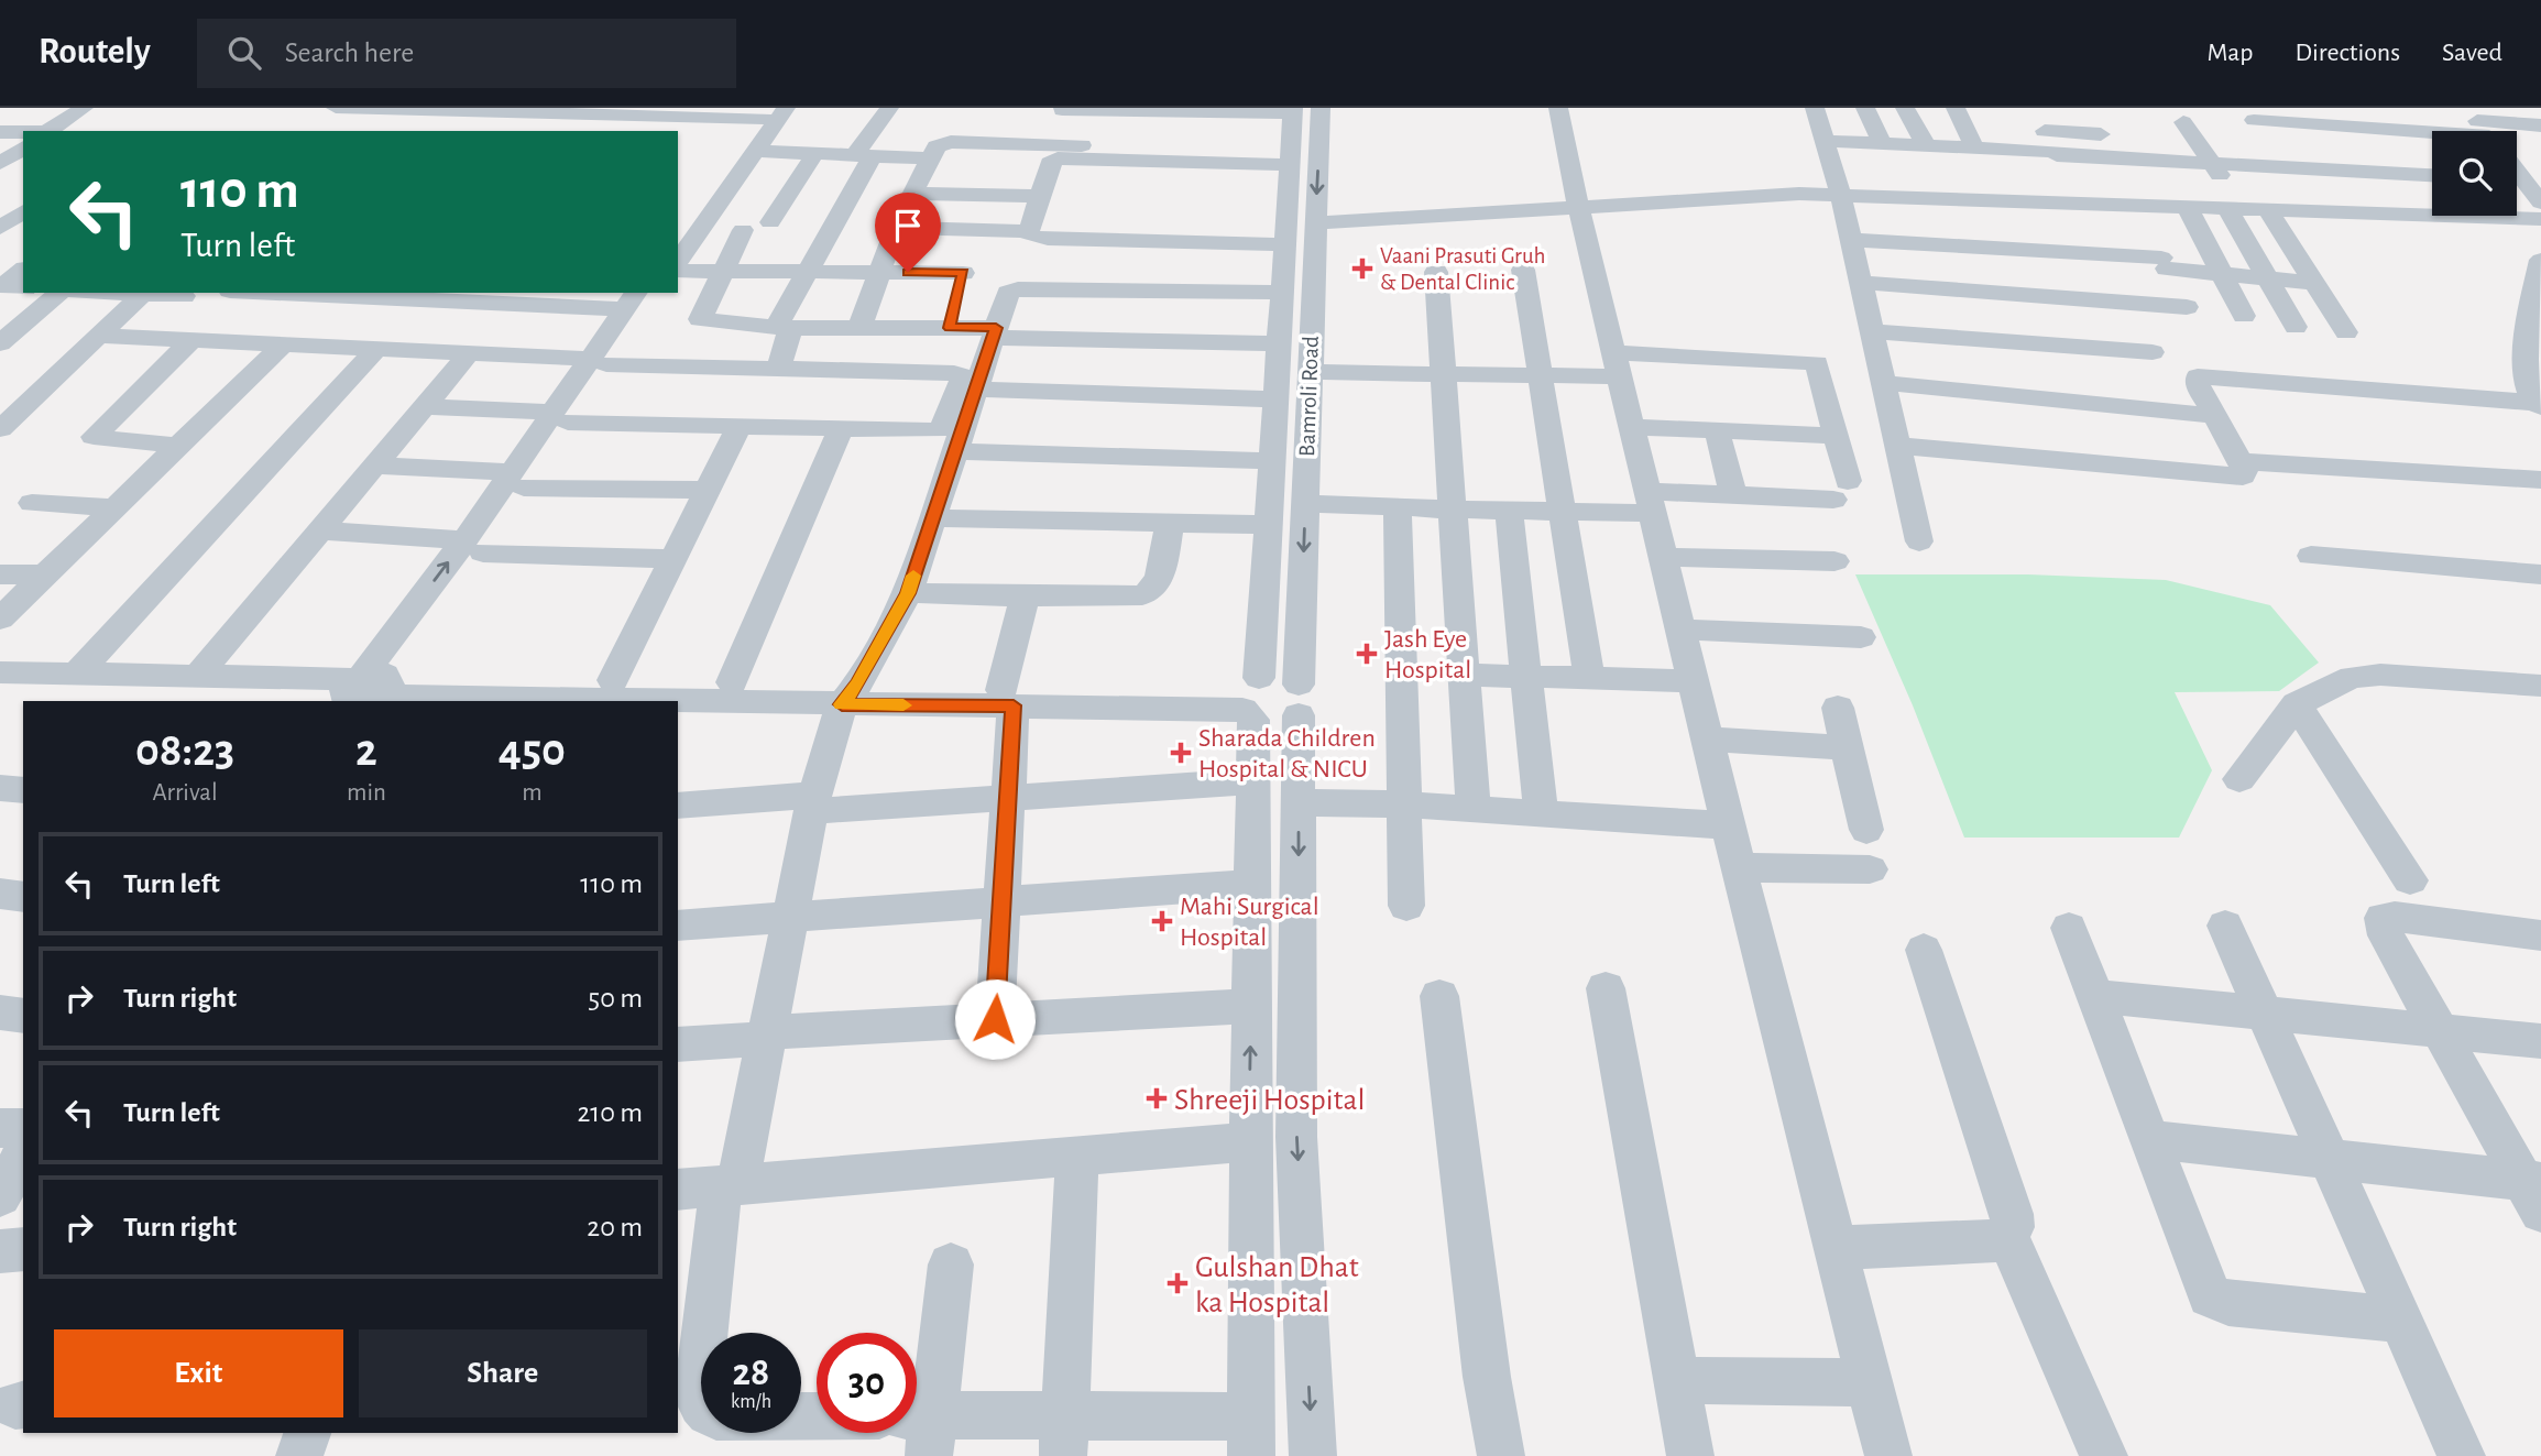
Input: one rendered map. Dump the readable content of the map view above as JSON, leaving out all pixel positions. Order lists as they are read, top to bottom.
{
  "streets": {
    "street": ["Bamroli Road"]
  },
  "places": {
    "health": [
      "Vaani Prasuti Gruh & Dental Clinic",
      "Jash Eye Hospital",
      "Sharada Children Hospital & NICU",
      "Mahi Surgical Hospital",
      "Shreeji Hospital",
      "Gulshan Dhat ka Hospital"
    ]
  },
  "page": {
    "header": "Routely",
    "search": "Search here",
    "nav": ["Map", "Directions", "Saved"],
    "turn": ["110 m", "Turn left"],
    "eta": [
      "08:23",
      "Arrival",
      "2",
      "min",
      "450",
      "m"
    ],
    "list": [
      {
        "name": "Turn left",
        "value": "110 m"
      },
      {
        "name": "Turn right",
        "value": "50 m"
      },
      {
        "name": "Turn left",
        "value": "210 m"
      },
      {
        "name": "Turn right",
        "value": "20 m"
      }
    ],
    "buttons": ["Exit", "Share"],
    "speed": "28 km/h",
    "limit": "30"
  }
}
